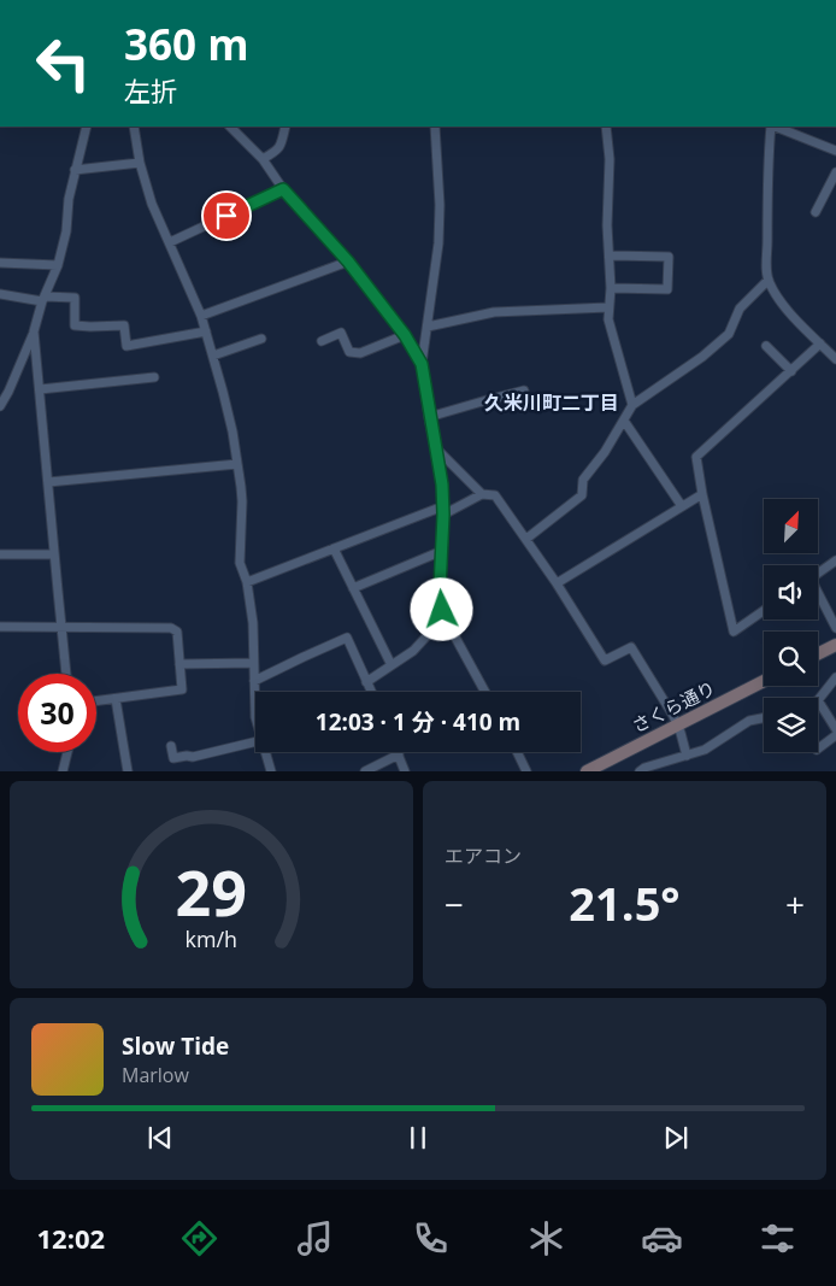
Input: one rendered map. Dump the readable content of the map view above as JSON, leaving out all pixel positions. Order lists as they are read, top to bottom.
{
  "streets": {
    "street": ["さくら通り"]
  },
  "districts": ["久米川町二丁目"],
  "north": "top right",
  "page": {
    "turn": ["360 m", "左折"],
    "limit": "30",
    "trip": "12:03 · 1 分 · 410 m",
    "tile": "エアコン",
    "heat": ["−", "21.5°", "+"],
    "song": ["Slow Tide", "Marlow"],
    "tabs": "12:02",
    "gauge": ["29", "km/h"]
  }
}
